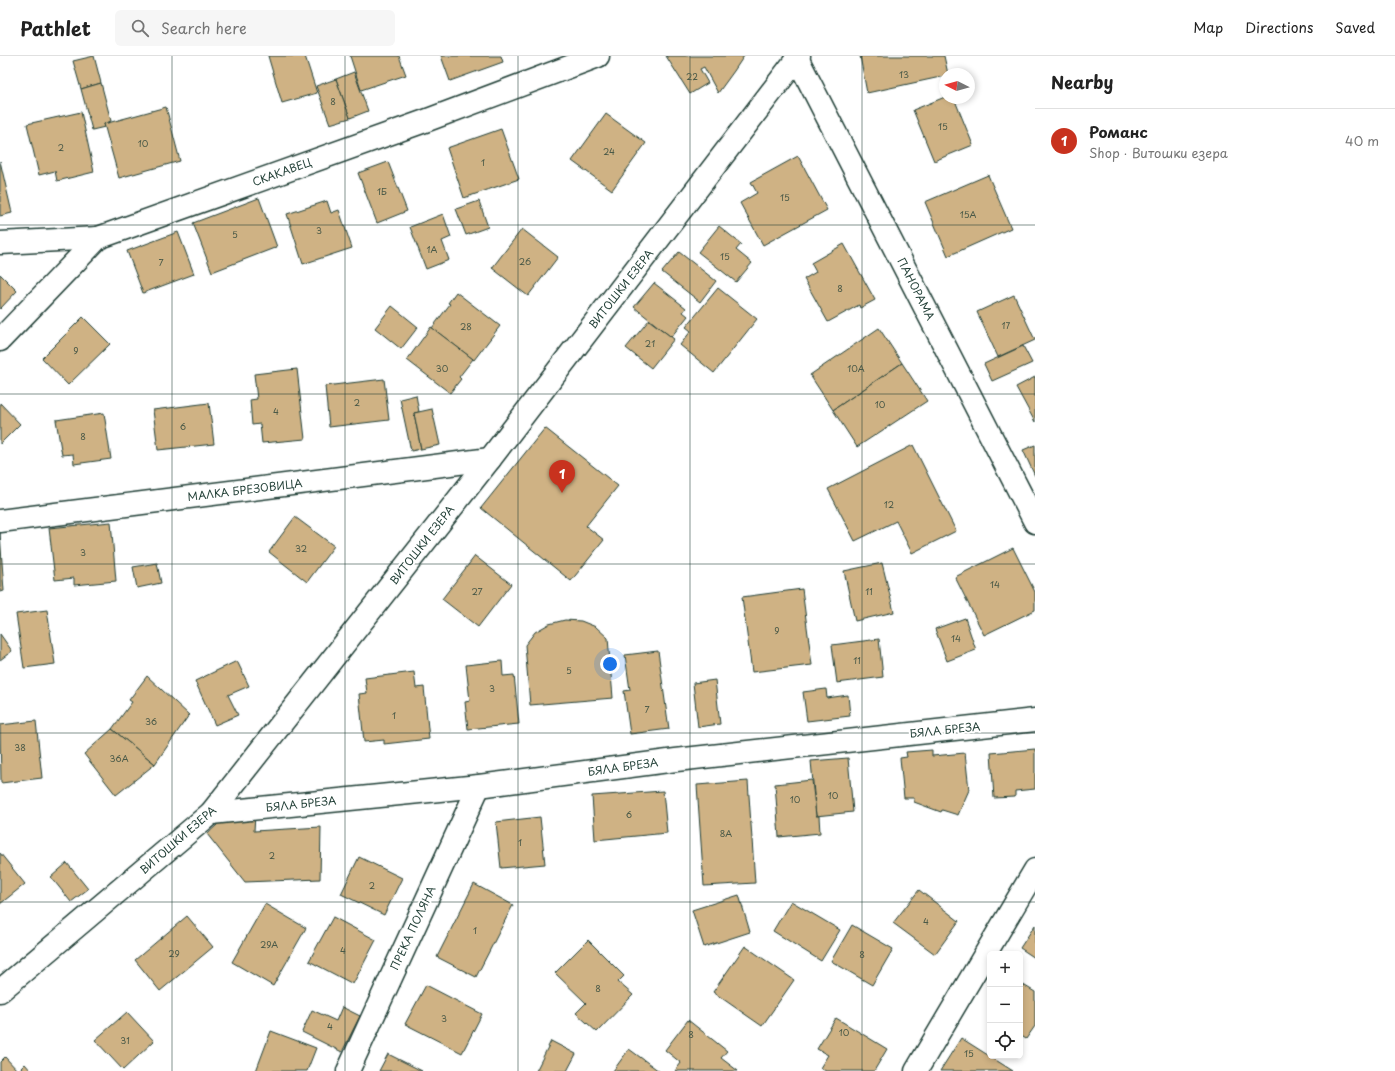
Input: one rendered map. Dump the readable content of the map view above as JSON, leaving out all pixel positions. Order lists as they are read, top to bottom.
{
  "streets": {
    "street": [
      "СКАКАВЕЦ",
      "ВИТОШКИ ЕЗЕРА",
      "ПАНОРАМА",
      "МАЛКА БРЕЗОВИЦА",
      "БЯЛА БРЕЗА",
      "ПРЕКА ПОЛЯНА"
    ]
  },
  "crossings": [
    ["ВИТОШКИ ЕЗЕРА", "ПАНОРАМА"],
    ["ВИТОШКИ ЕЗЕРА", "МАЛКА БРЕЗОВИЦА"],
    ["ВИТОШКИ ЕЗЕРА", "БЯЛА БРЕЗА"],
    ["БЯЛА БРЕЗА", "ПРЕКА ПОЛЯНА"]
  ],
  "house_numbers": [
    "13",
    "22",
    "8",
    "15",
    "10",
    "2",
    "24",
    "1",
    "1Б",
    "15",
    "15А",
    "3",
    "5",
    "1А",
    "15",
    "26",
    "7",
    "8",
    "17",
    "28",
    "21",
    "9",
    "30",
    "10А",
    "2",
    "10",
    "4",
    "6",
    "8",
    "12",
    "32",
    "3",
    "14",
    "27",
    "11",
    "9",
    "14",
    "11",
    "5",
    "3",
    "7",
    "1",
    "36",
    "38",
    "36А",
    "10",
    "10",
    "6",
    "8А",
    "1",
    "2",
    "2",
    "4",
    "1",
    "29А",
    "4",
    "29",
    "8",
    "8",
    "3",
    "4",
    "10",
    "8",
    "31",
    "15"
  ],
  "north": "left",
  "page": {
    "header": "Pathlet",
    "search": "Search here",
    "nav": ["Map", "Directions", "Saved"],
    "heading": "Nearby",
    "list": [
      {
        "mark": "1",
        "name": "Романс",
        "note": "Shop · Витошки езера",
        "value": "40 m"
      }
    ],
    "pins": "1",
    "map_buttons": ["+", "−"]
  }
}
